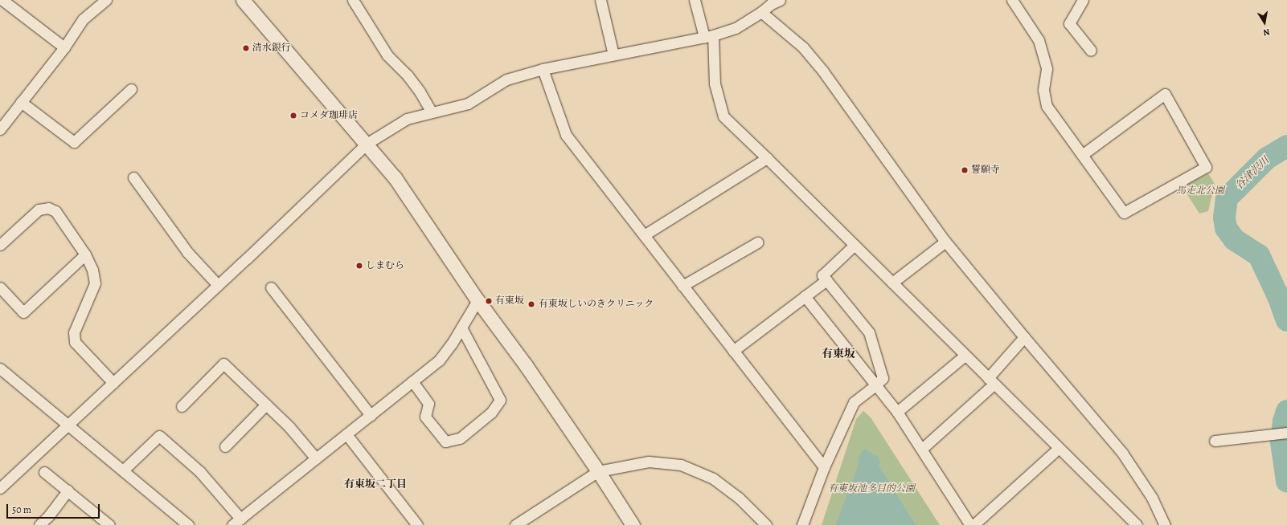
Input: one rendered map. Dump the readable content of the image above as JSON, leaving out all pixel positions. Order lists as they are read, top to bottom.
{
  "districts": ["有東坂", "有東坂二丁目"],
  "water": ["谷津沢川"],
  "parks": ["馬走北公園", "有東坂池多目的公園"],
  "places": [
    "清水銀行",
    "コメダ珈琲店",
    "誓願寺",
    "しまむら",
    "有東坂",
    "有東坂しいのきクリニック"
  ],
  "scale_bar": "50 m",
  "north": "bottom"
}
